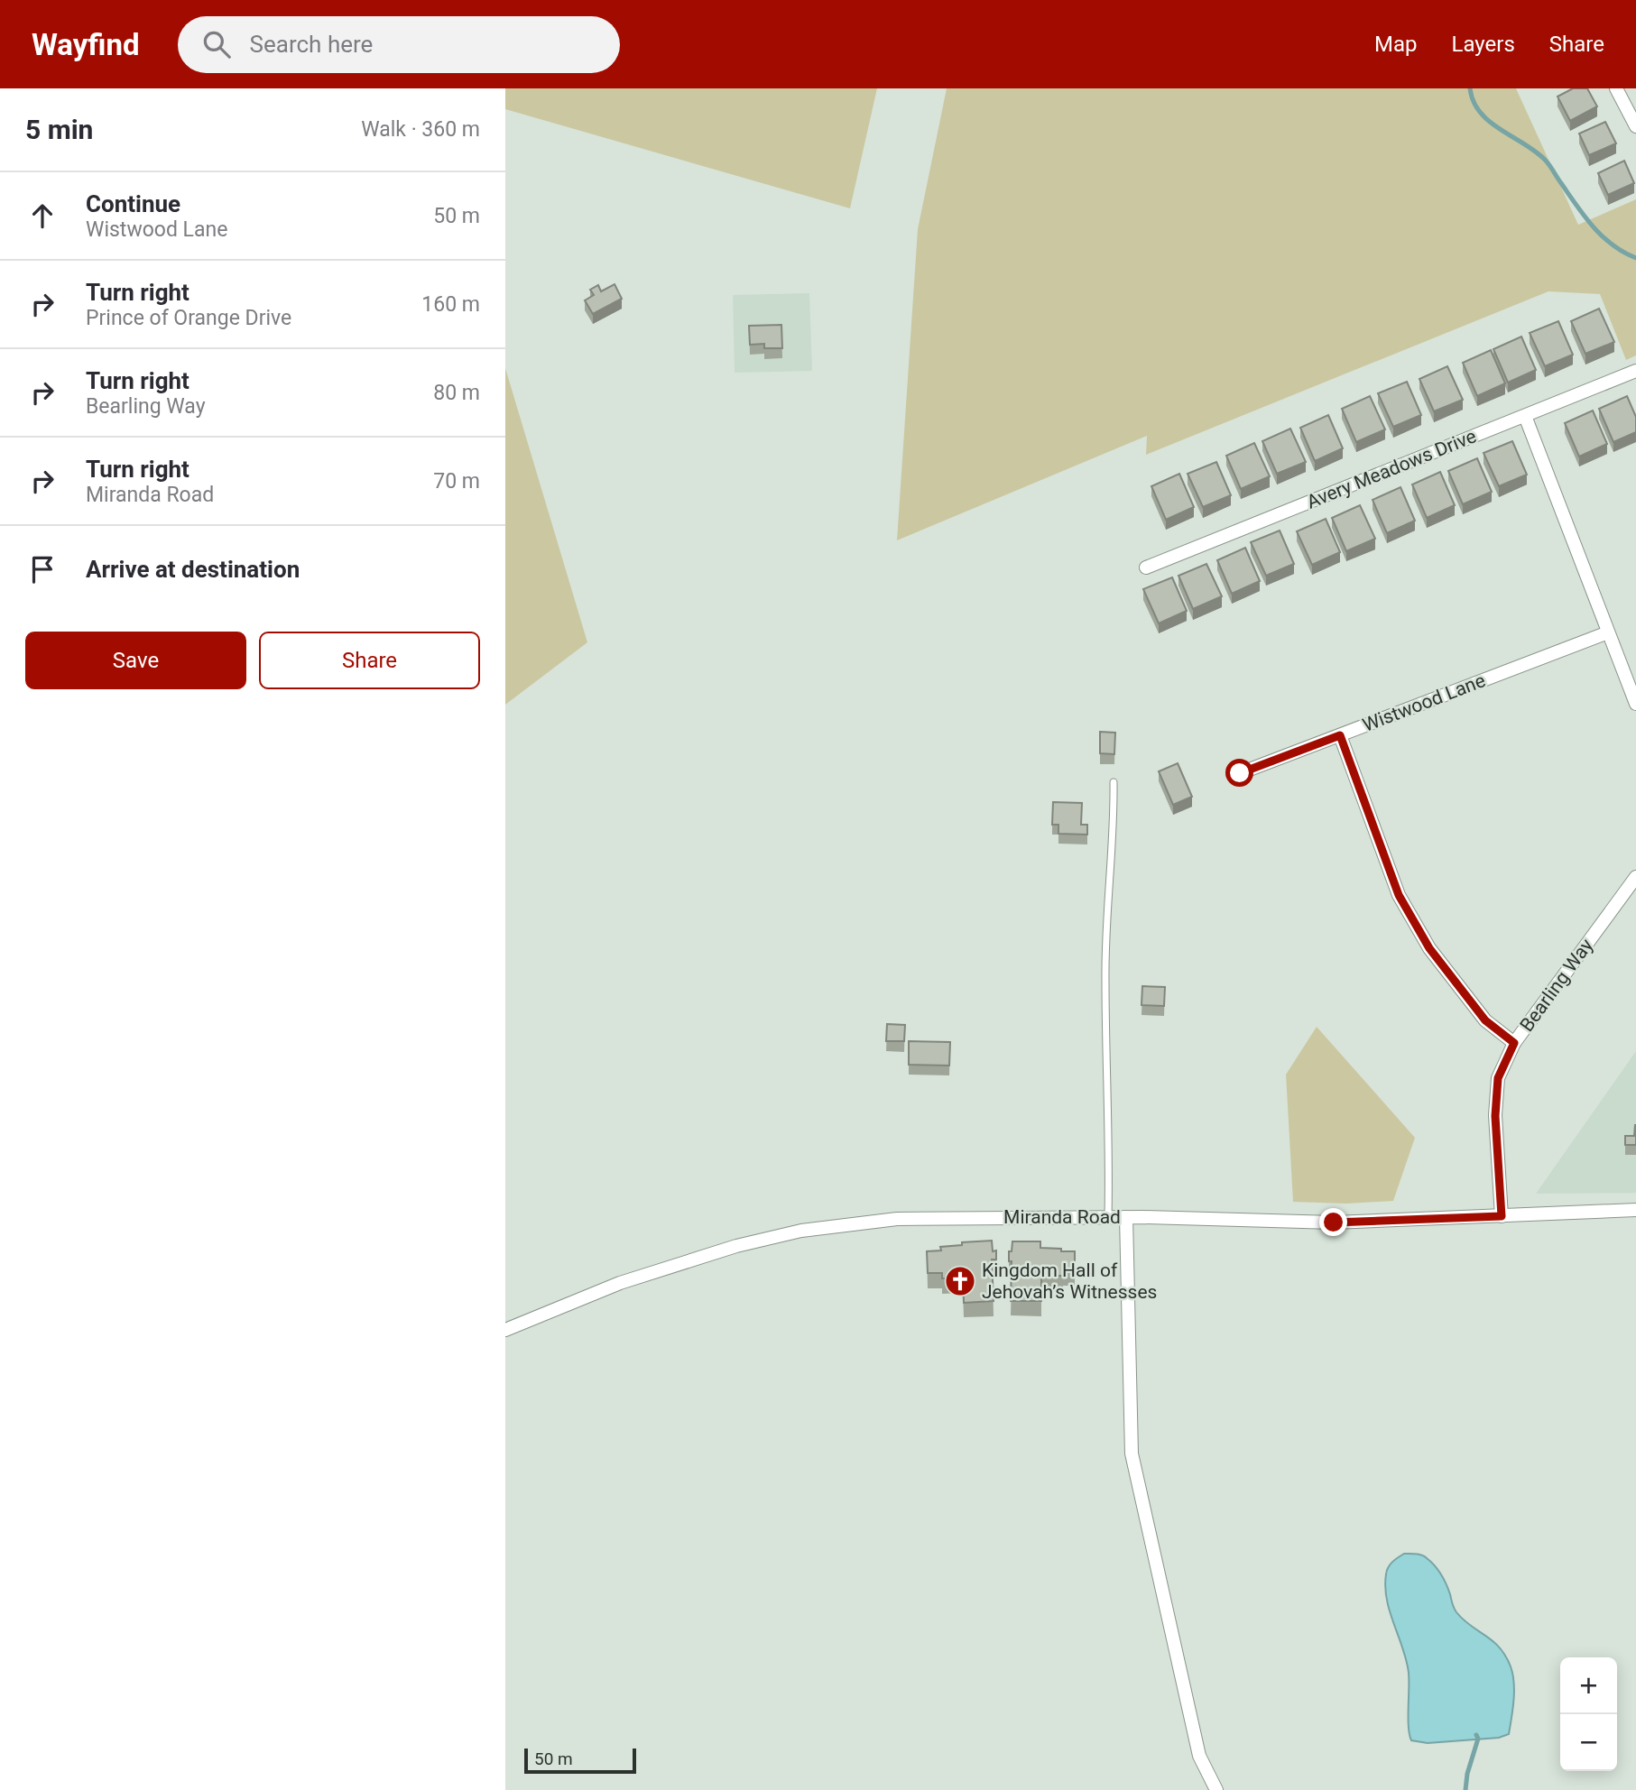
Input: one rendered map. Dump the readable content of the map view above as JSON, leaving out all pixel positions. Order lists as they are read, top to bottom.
{
  "streets": {
    "street": [
      "Avery Meadows Drive",
      "Wistwood Lane",
      "Bearling Way",
      "Miranda Road"
    ]
  },
  "crossings": [
    ["Bearling Way", "Miranda Road"]
  ],
  "places": {
    "church": ["Kingdom Hall of Jehovah’s Witnesses"]
  },
  "scale_bar": "50 m",
  "page": {
    "header": "Wayfind",
    "search": "Search here",
    "nav": ["Map", "Layers", "Share"],
    "heading": ["5 min", "Walk · 360 m"],
    "list": [
      ["Continue", "Wistwood Lane", "50 m"],
      ["Turn right", "Prince of Orange Drive", "160 m"],
      ["Turn right", "Bearling Way", "80 m"],
      ["Turn right", "Miranda Road", "70 m"],
      "Arrive at destination"
    ],
    "buttons": ["Save", "Share"],
    "map_buttons": ["+", "−"],
    "scale": "50 m"
  }
}
